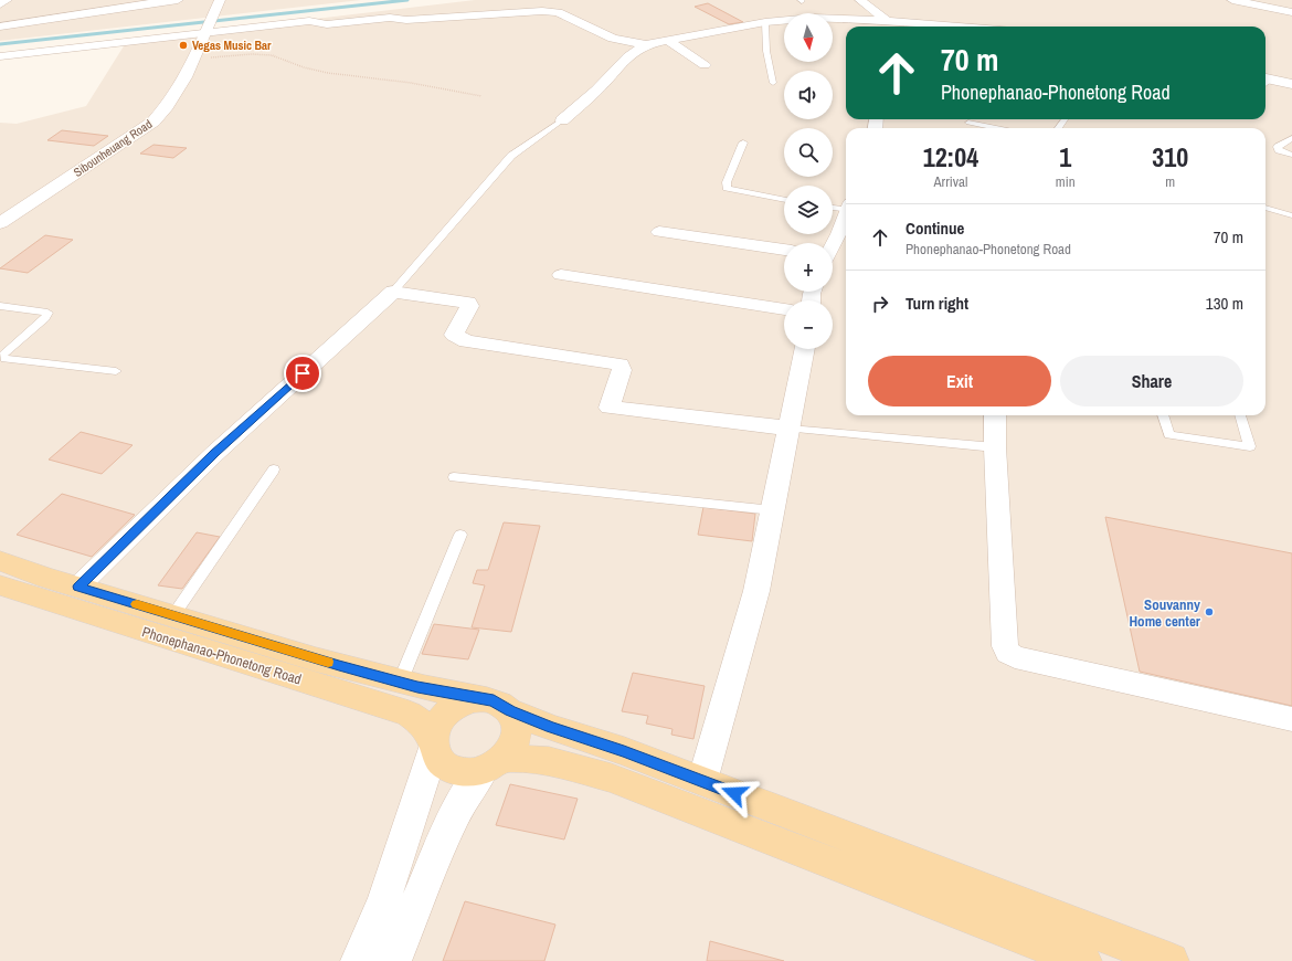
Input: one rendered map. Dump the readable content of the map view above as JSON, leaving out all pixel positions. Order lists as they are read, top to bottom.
{
  "streets": {
    "main road": ["Phonephanao-Phonetong Road"],
    "street": ["Sibounheuang Road"]
  },
  "places": ["Vegas Music Bar", "Souvanny Home center"],
  "north": "bottom",
  "page": {
    "map_buttons": ["+", "−"],
    "turn": ["70 m", "Phonephanao-Phonetong Road"],
    "eta": [
      "12:04",
      "Arrival",
      "1",
      "min",
      "310",
      "m"
    ],
    "list": [
      {
        "name": "Continue",
        "note": "Phonephanao-Phonetong Road",
        "value": "70 m"
      },
      {
        "name": "Turn right",
        "value": "130 m"
      }
    ],
    "buttons": ["Exit", "Share"]
  }
}
